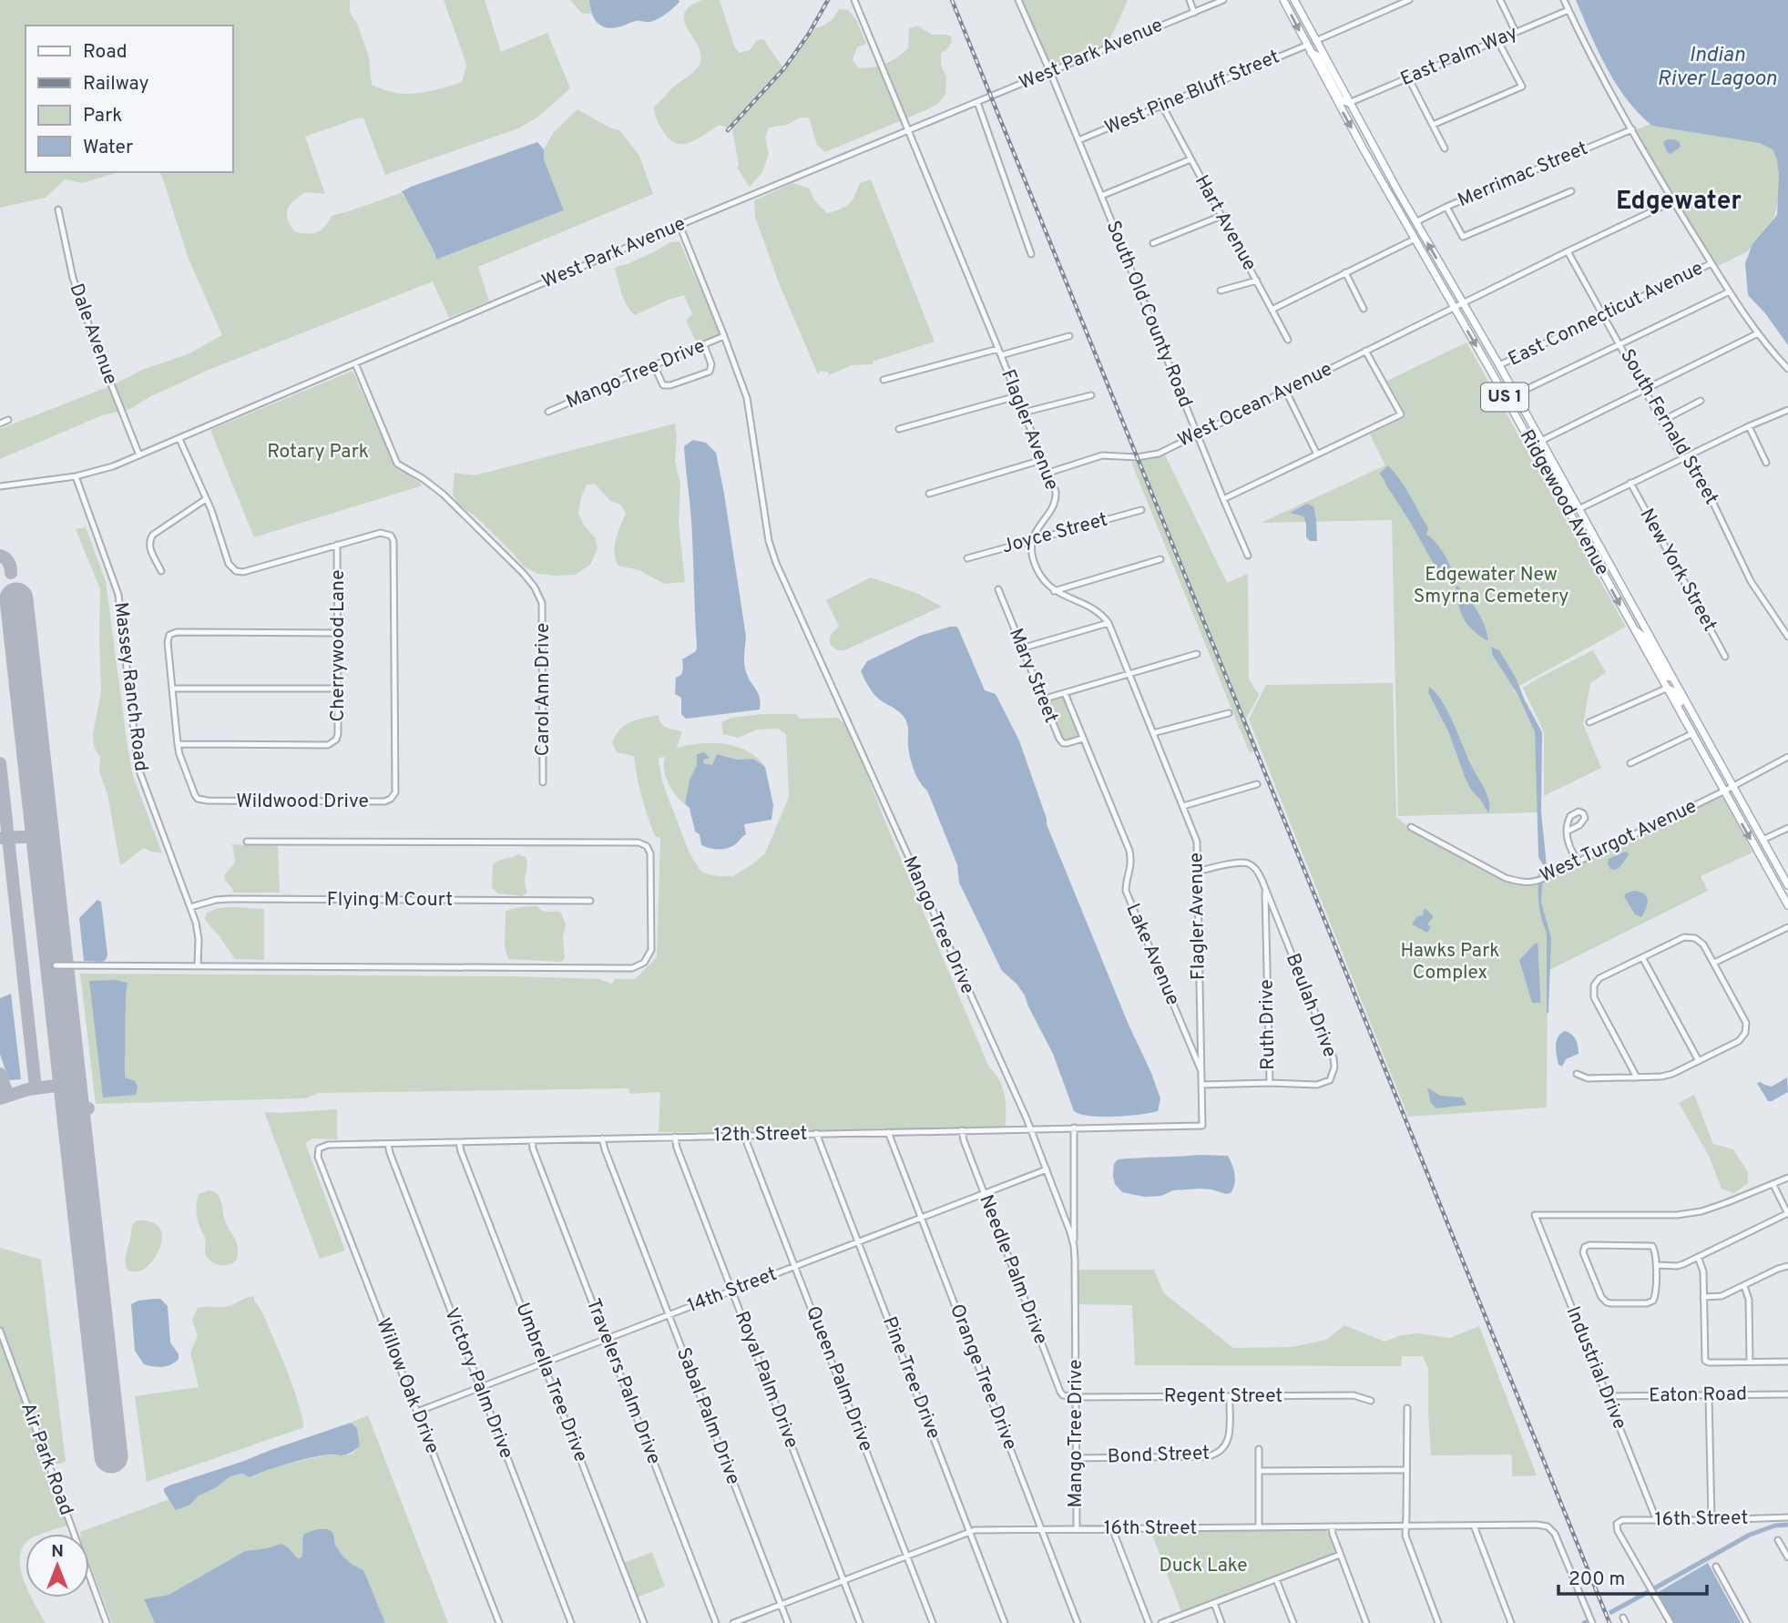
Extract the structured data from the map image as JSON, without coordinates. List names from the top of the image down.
{
  "streets": {
    "main road": ["US 1", "Ridgewood Avenue"],
    "street": [
      "West Park Avenue",
      "East Palm Way",
      "West Pine Bluff Street",
      "Merrimac Street",
      "Hart Avenue",
      "South Old County Road",
      "East Connecticut Avenue",
      "Dale Avenue",
      "Mango Tree Drive",
      "West Ocean Avenue",
      "South Fernald Street",
      "Flagler Avenue",
      "Joyce Street",
      "New York Street",
      "Cherrywood Lane",
      "Mary Street",
      "Massey Ranch Road",
      "Carol Ann Drive",
      "Wildwood Drive",
      "West Turgot Avenue",
      "Flying M Court",
      "Lake Avenue",
      "Beulah Drive",
      "Ruth Drive",
      "12th Street",
      "Needle Palm Drive",
      "14th Street",
      "Industrial Drive",
      "Orange Tree Drive",
      "Pine Tree Drive",
      "Queen Palm Drive",
      "Royal Palm Drive",
      "Travelers Palm Drive",
      "Umbrella Tree Drive",
      "Victory Palm Drive",
      "Willow Oak Drive",
      "Eaton Road",
      "Regent Street",
      "Sabal Palm Drive",
      "Bond Street",
      "Air Park Road",
      "16th Street"
    ]
  },
  "crossings": [
    ["West Park Avenue", "South Old County Road"],
    ["West Park Avenue", "Dale Avenue"],
    ["West Park Avenue", "Mango Tree Drive"],
    ["West Park Avenue", "Flagler Avenue"],
    ["West Park Avenue", "Massey Ranch Road"],
    ["West Park Avenue", "Carol Ann Drive"],
    ["East Palm Way", "Ridgewood Avenue"],
    ["West Pine Bluff Street", "Hart Avenue"],
    ["West Pine Bluff Street", "South Old County Road"],
    ["West Pine Bluff Street", "Ridgewood Avenue"],
    ["Merrimac Street", "Ridgewood Avenue"],
    ["South Old County Road", "West Ocean Avenue"],
    ["East Connecticut Avenue", "South Fernald Street"],
    ["East Connecticut Avenue", "Ridgewood Avenue"],
    ["Mango Tree Drive", "12th Street"],
    ["Mango Tree Drive", "Needle Palm Drive"],
    ["Mango Tree Drive", "14th Street"],
    ["Mango Tree Drive", "Regent Street"],
    ["Mango Tree Drive", "Bond Street"],
    ["Mango Tree Drive", "16th Street"],
    ["West Ocean Avenue", "South Fernald Street"],
    ["West Ocean Avenue", "Flagler Avenue"],
    ["West Ocean Avenue", "Ridgewood Avenue"],
    ["Flagler Avenue", "Joyce Street"],
    ["Flagler Avenue", "Lake Avenue"],
    ["Flagler Avenue", "Beulah Drive"],
    ["Flagler Avenue", "12th Street"],
    ["Ridgewood Avenue", "West Turgot Avenue"],
    ["Cherrywood Lane", "Wildwood Drive"],
    ["Mary Street", "Lake Avenue"],
    ["Massey Ranch Road", "Flying M Court"],
    ["Beulah Drive", "Ruth Drive"],
    ["12th Street", "Needle Palm Drive"],
    ["12th Street", "Orange Tree Drive"],
    ["12th Street", "Pine Tree Drive"],
    ["12th Street", "Queen Palm Drive"],
    ["12th Street", "Royal Palm Drive"],
    ["12th Street", "Travelers Palm Drive"],
    ["12th Street", "Umbrella Tree Drive"],
    ["12th Street", "Victory Palm Drive"],
    ["12th Street", "Willow Oak Drive"],
    ["12th Street", "Sabal Palm Drive"],
    ["Needle Palm Drive", "14th Street"],
    ["Needle Palm Drive", "Regent Street"],
    ["14th Street", "Orange Tree Drive"],
    ["14th Street", "Pine Tree Drive"],
    ["14th Street", "Queen Palm Drive"],
    ["14th Street", "Royal Palm Drive"],
    ["14th Street", "Travelers Palm Drive"],
    ["14th Street", "Umbrella Tree Drive"],
    ["14th Street", "Victory Palm Drive"],
    ["14th Street", "Willow Oak Drive"],
    ["14th Street", "Sabal Palm Drive"],
    ["Industrial Drive", "Eaton Road"],
    ["Industrial Drive", "16th Street"],
    ["Orange Tree Drive", "16th Street"],
    ["Pine Tree Drive", "16th Street"],
    ["Queen Palm Drive", "16th Street"],
    ["Royal Palm Drive", "16th Street"],
    ["Regent Street", "Bond Street"],
    ["Sabal Palm Drive", "16th Street"]
  ],
  "districts": ["Edgewater"],
  "water": ["Indian River Lagoon"],
  "parks": [
    "Rotary Park",
    "Edgewater New Smyrna Cemetery",
    "Hawks Park Complex",
    "Duck Lake"
  ],
  "legend": [
    "Road",
    "Railway",
    "Park",
    "Water"
  ],
  "scale_bar": "200 m",
  "north": "top"
}
